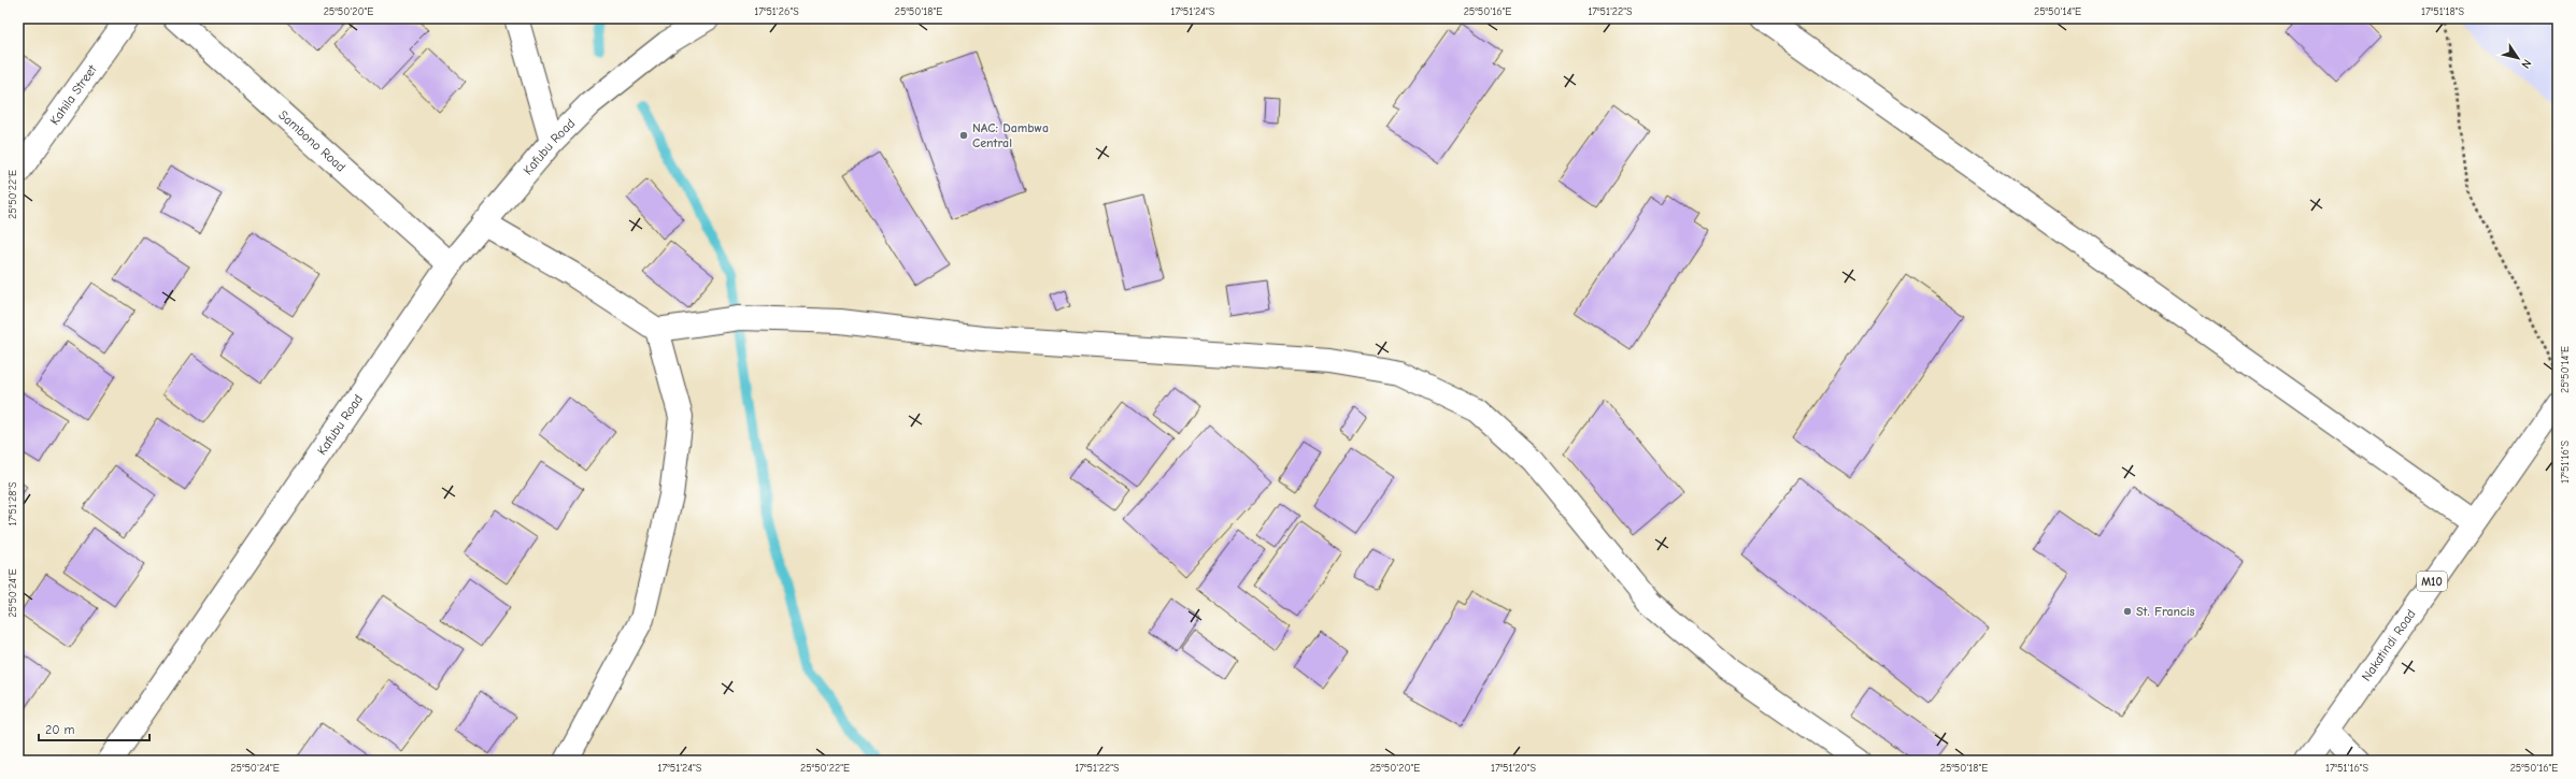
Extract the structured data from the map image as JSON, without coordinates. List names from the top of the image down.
{
  "streets": {
    "main road": [
      "Kahila Street",
      "Sambono Road",
      "Kafubu Road",
      "M10",
      "Nakatindi Road"
    ]
  },
  "crossings": [
    ["Sambono Road", "Kafubu Road"]
  ],
  "places": ["NAC: Dambwa Central", "St. Francis"],
  "scale_bar": "20 m",
  "north": "bottom right",
  "coordinates": [
    "25°50'20\"E",
    "17°51'26\"S",
    "25°50'18\"E",
    "17°51'24\"S",
    "25°50'16\"E",
    "17°51'22\"S",
    "25°50'14\"E",
    "17°51'18\"S",
    "25°50'22\"E",
    "17°51'16\"S",
    "17°51'28\"S",
    "25°50'24\"E",
    "17°51'20\"S"
  ]
}
